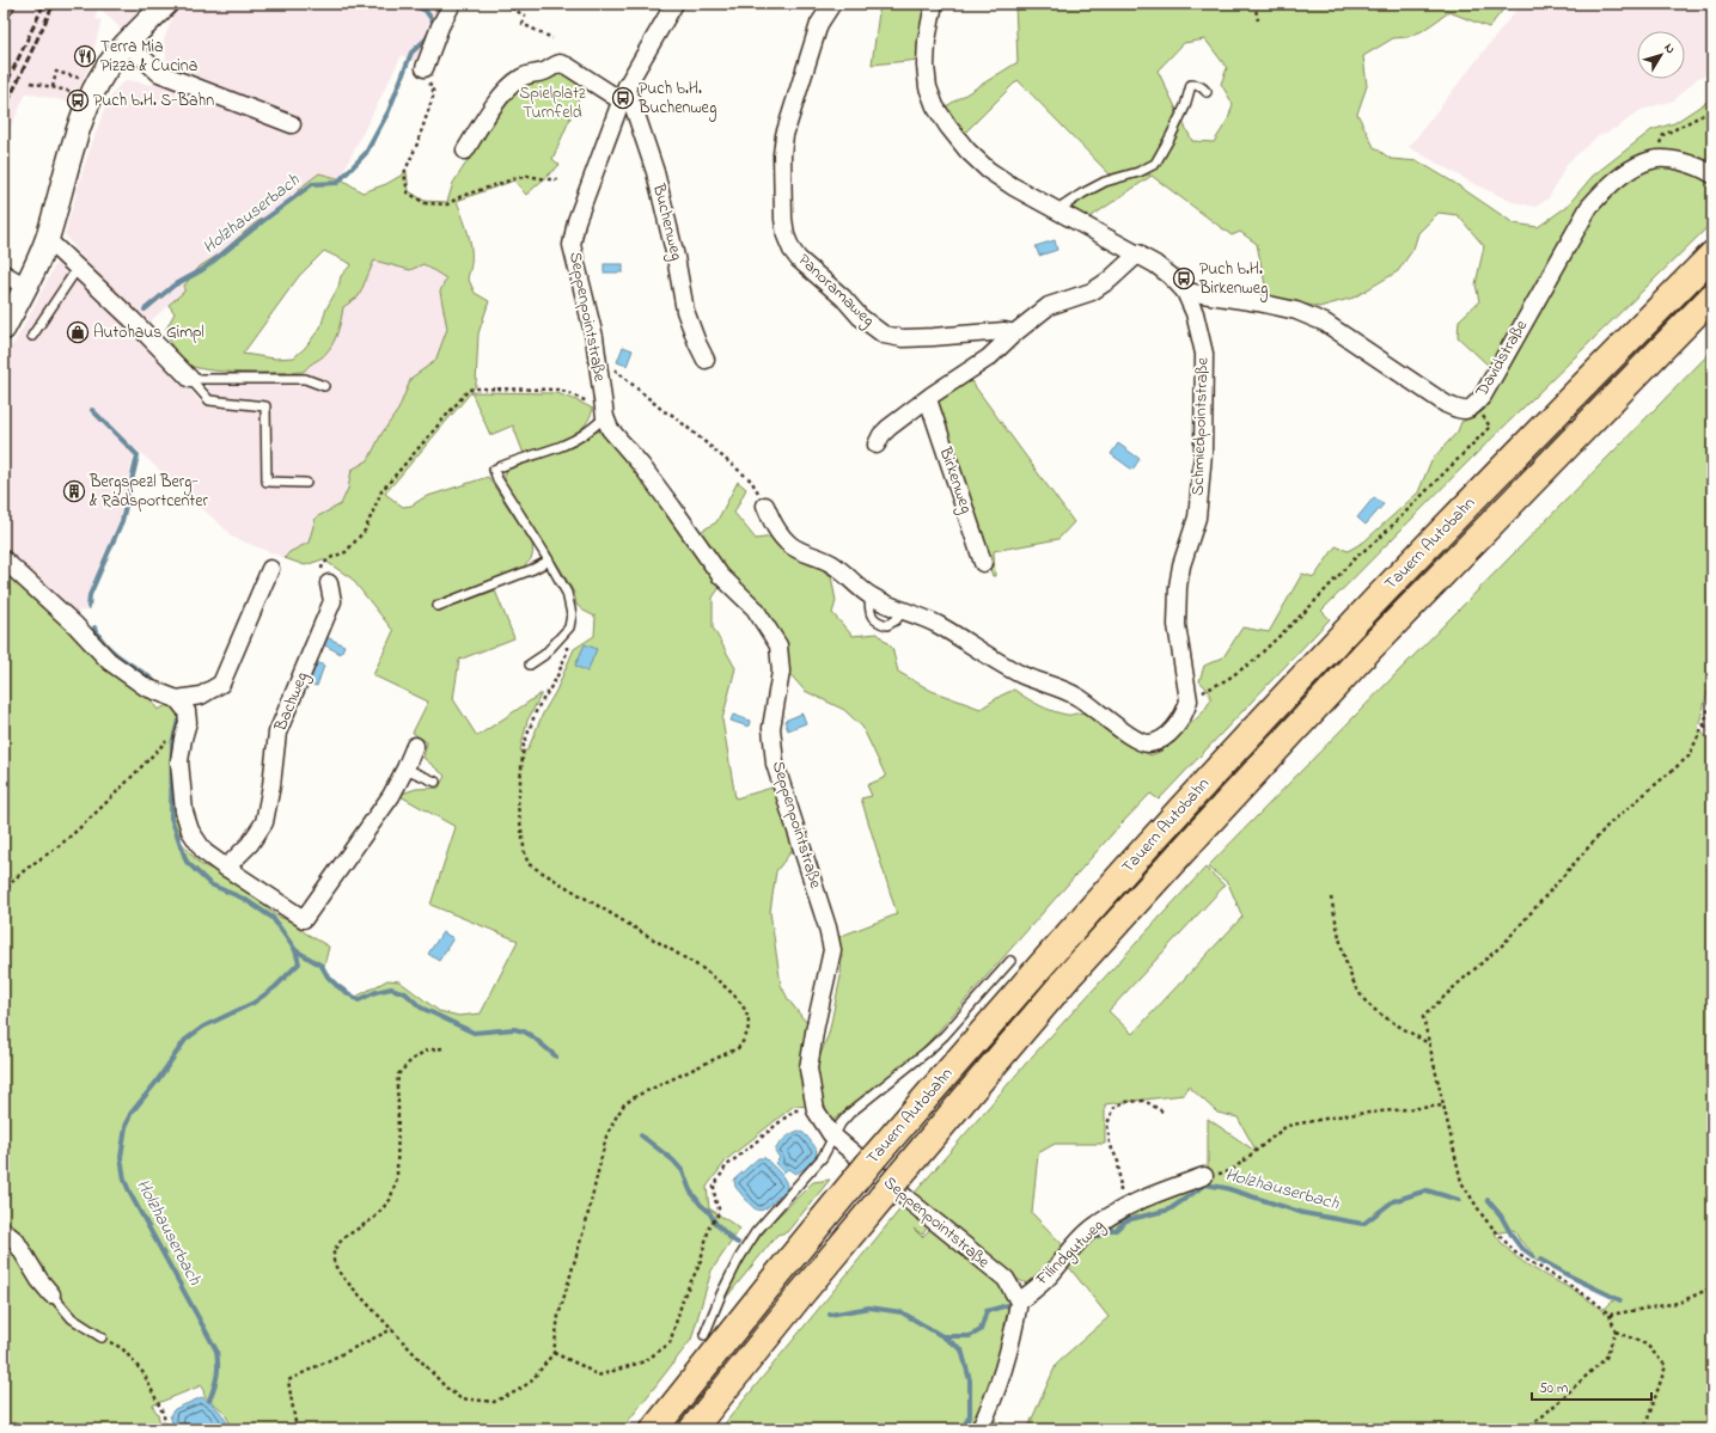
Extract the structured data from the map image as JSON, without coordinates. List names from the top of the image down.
{
  "streets": {
    "highway": ["Tauern Autobahn"],
    "street": [
      "Buchenweg",
      "Panoramaweg",
      "Seppenpointstraße",
      "Davidstraße",
      "Schmiedpointstraße",
      "Birkenweg",
      "Bachweg",
      "Filindgutweg"
    ]
  },
  "crossings": [
    ["Buchenweg", "Seppenpointstraße"],
    ["Seppenpointstraße", "Filindgutweg"],
    ["Davidstraße", "Schmiedpointstraße"]
  ],
  "water": ["Holzhauserbach"],
  "parks": ["Spielplatz Turnfeld"],
  "places": {
    "restaurant": ["Terra Mia Pizza & Cucina"],
    "bus stop": ["Puch b.H. Buchenweg", "Puch b.H. S-Bahn", "Puch b.H. Birkenweg"],
    "shop": ["Autohaus Gimpl"],
    "building": ["Bergspezl Berg- & Radsportcenter"]
  },
  "scale_bar": "50 m",
  "north": "top right"
}
